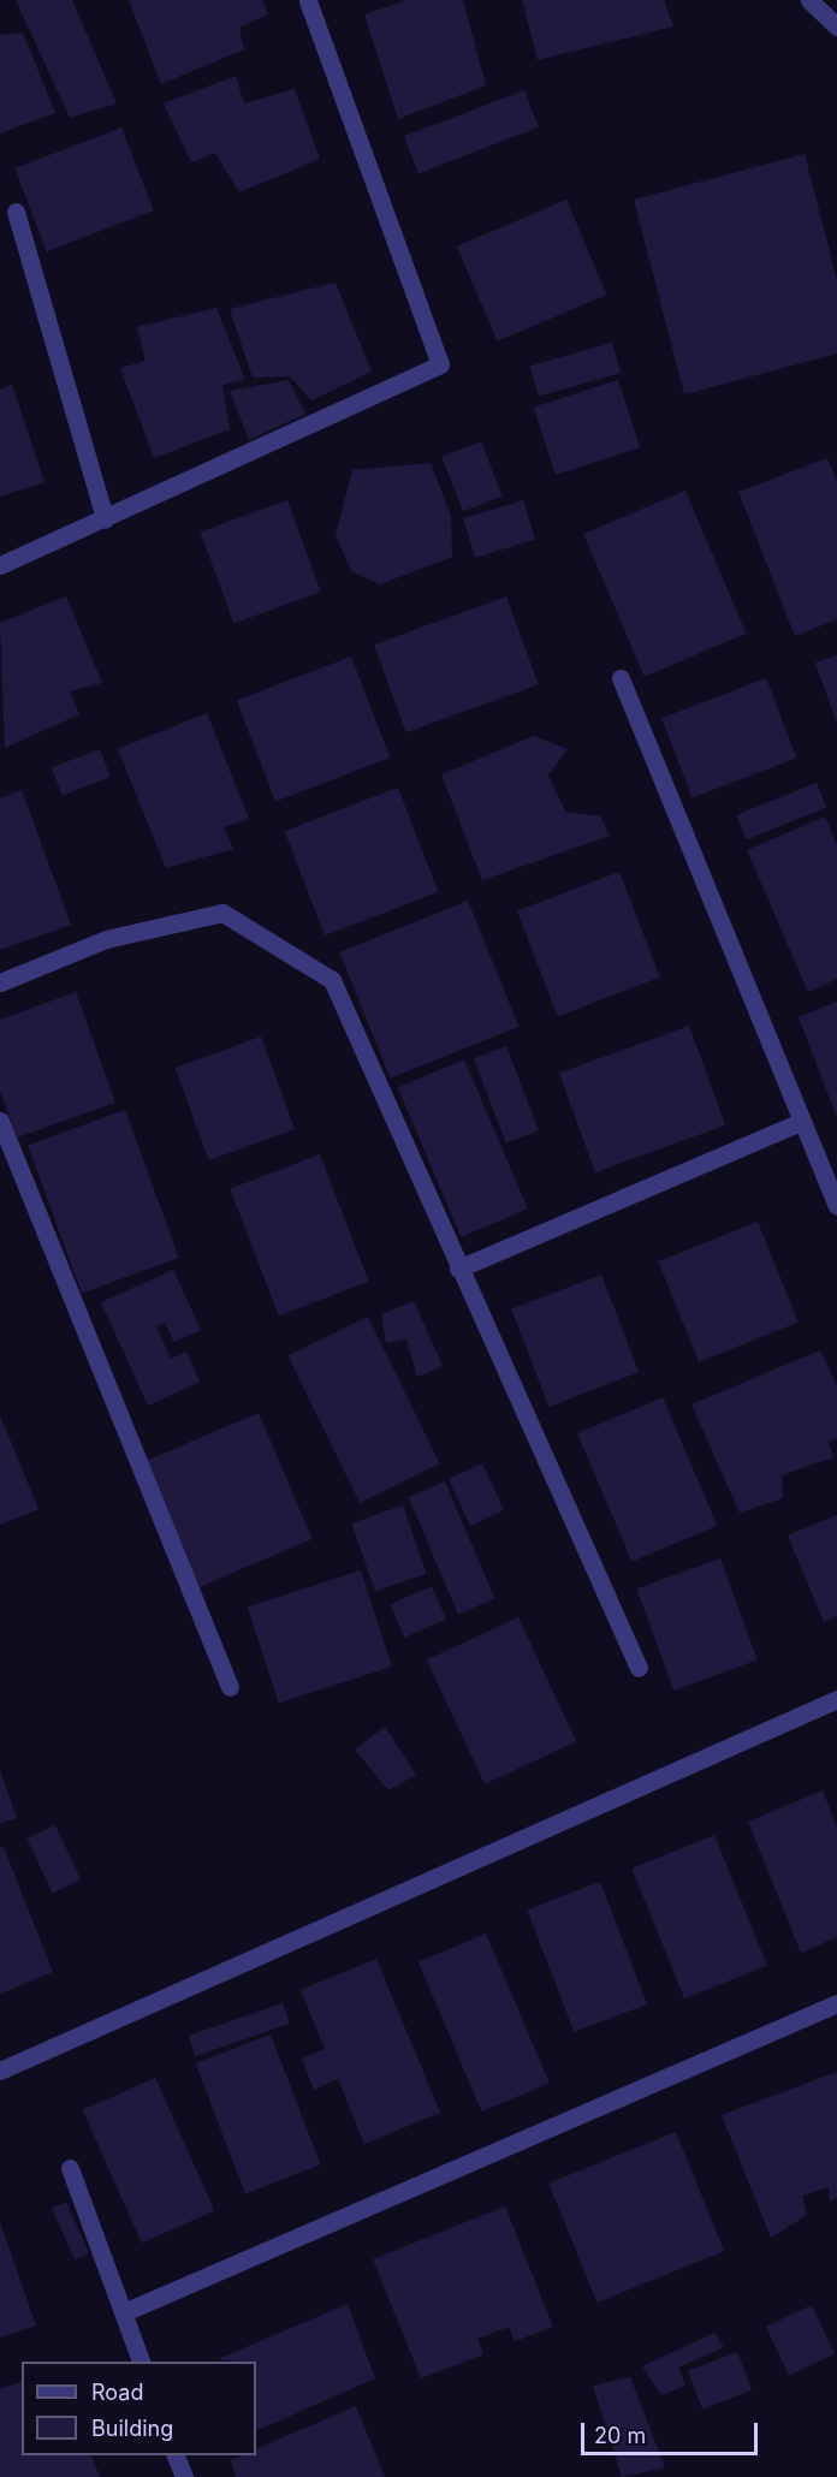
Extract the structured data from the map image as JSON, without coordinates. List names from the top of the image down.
{
  "legend": ["Road", "Building"],
  "scale_bar": "20 m"
}
